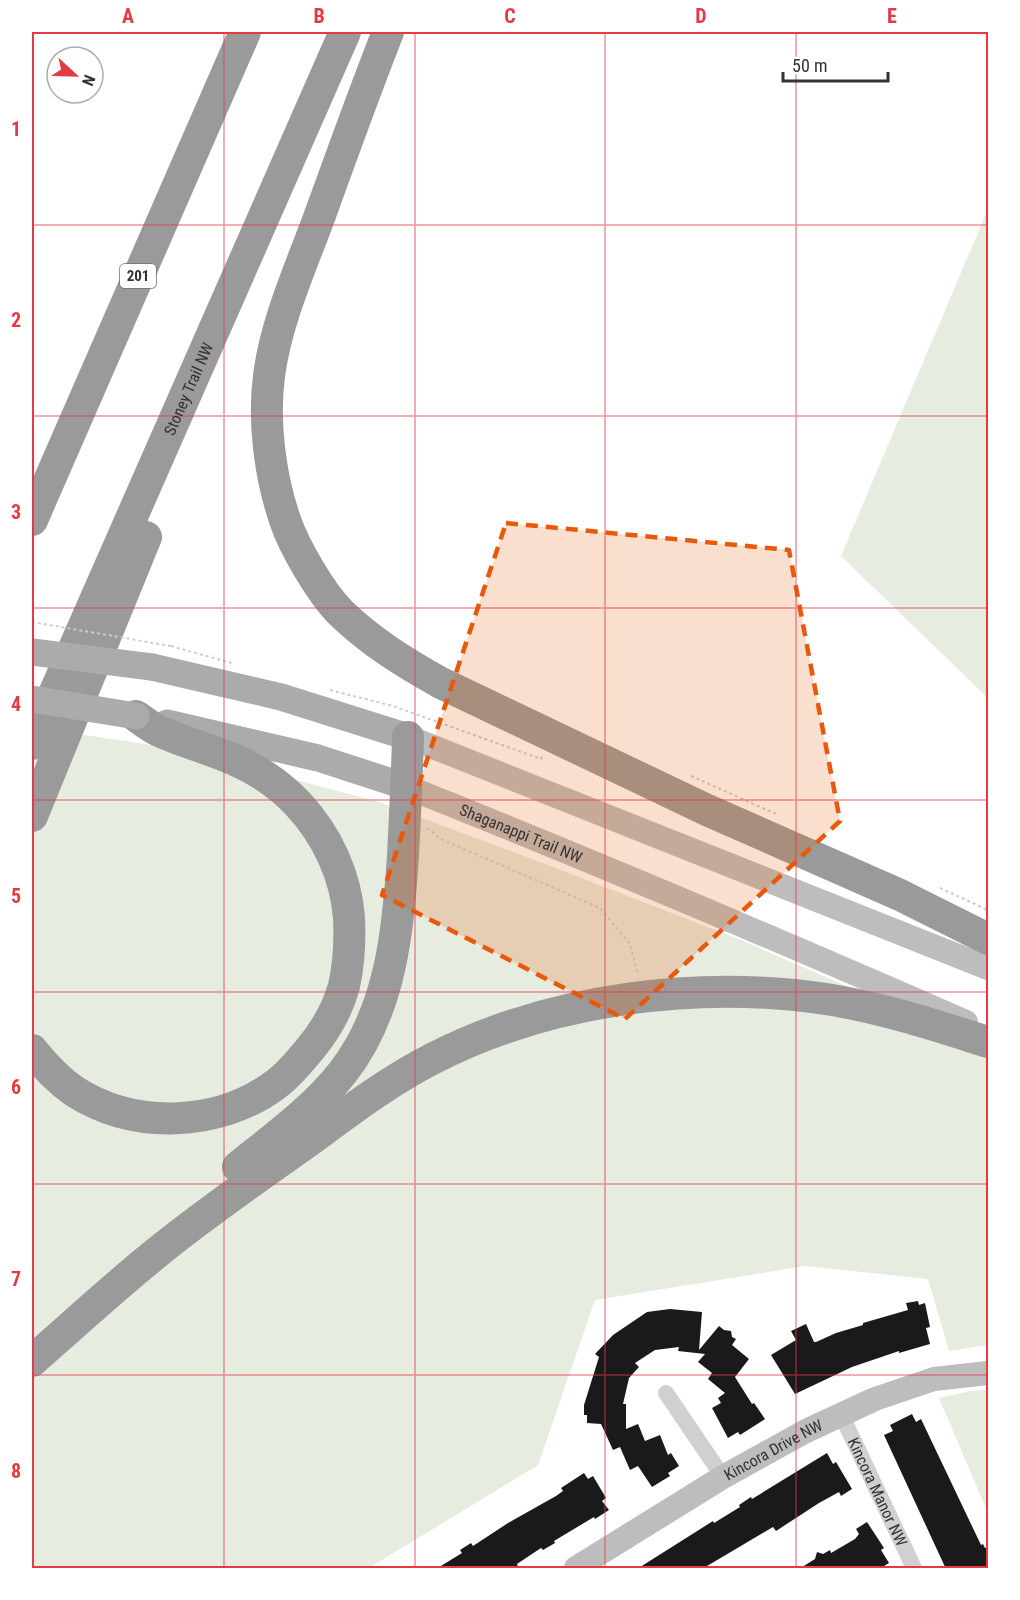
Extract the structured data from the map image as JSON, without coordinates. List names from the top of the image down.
{
  "streets": {
    "highway": ["201", "Stoney Trail NW"],
    "main road": ["Shaganappi Trail NW", "Kincora Drive NW"],
    "street": ["Kincora Manor NW"]
  },
  "crossings": [
    ["Kincora Drive NW", "Kincora Manor NW"]
  ],
  "scale_bar": "50 m",
  "north": "right",
  "grid": {
    "columns": [
      "A",
      "B",
      "C",
      "D",
      "E"
    ],
    "rows": [
      "1",
      "2",
      "3",
      "4",
      "5",
      "6",
      "7",
      "8"
    ]
  }
}
